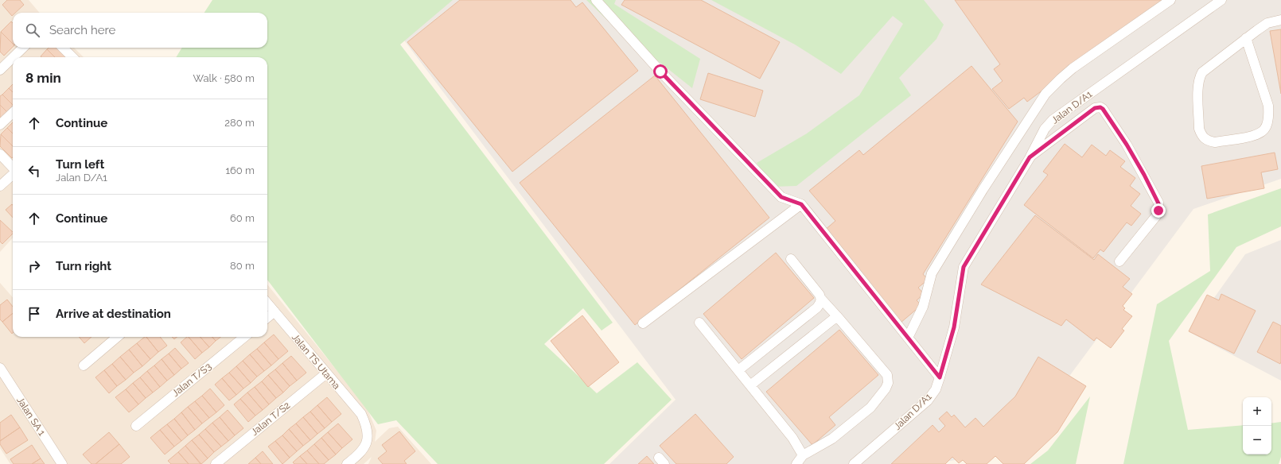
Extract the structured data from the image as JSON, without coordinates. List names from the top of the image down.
{
  "streets": {
    "street": [
      "Jalan D/A1",
      "Jalan TS Utama",
      "Jalan T/S3",
      "Jalan SA 1",
      "Jalan T/S2"
    ]
  },
  "crossings": [
    ["Jalan TS Utama", "Jalan T/S2"]
  ],
  "page": {
    "search": "Search here",
    "heading": ["8 min", "Walk · 580 m"],
    "list": [
      ["Continue", "280 m"],
      ["Turn left", "Jalan D/A1", "160 m"],
      ["Continue", "60 m"],
      ["Turn right", "80 m"],
      "Arrive at destination"
    ],
    "map_buttons": ["+", "−"]
  }
}
